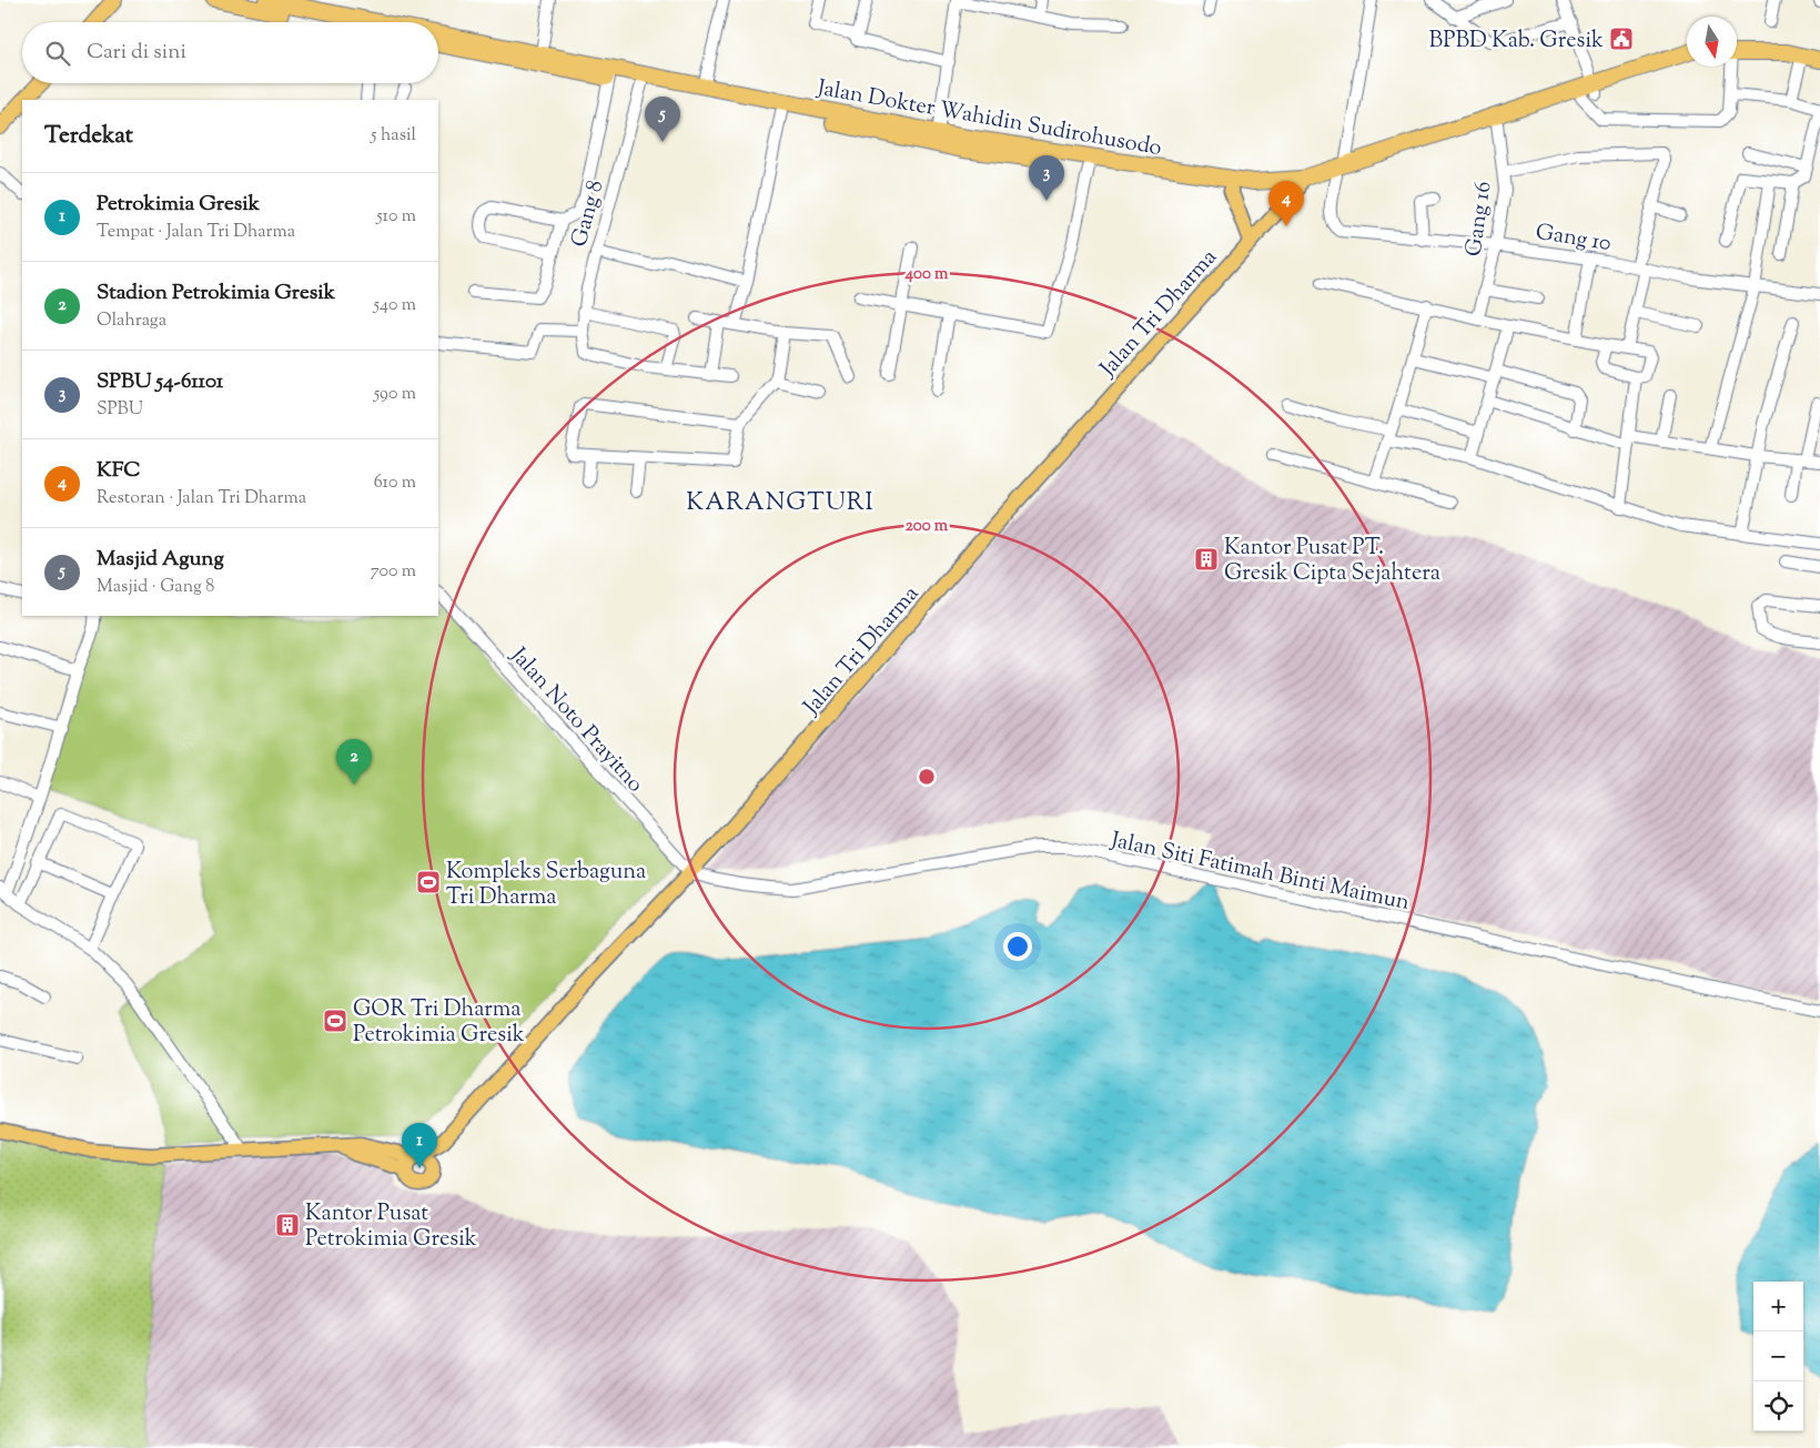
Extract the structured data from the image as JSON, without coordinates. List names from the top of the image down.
{
  "streets": {
    "highway": ["Jalan Dokter Wahidin Sudirohusodo"],
    "main road": ["Jalan Tri Dharma"],
    "street": [
      "Gang 8",
      "Gang 16",
      "Gang 10",
      "Jalan Noto Prayitno",
      "Jalan Siti Fatimah Binti Maimun"
    ]
  },
  "crossings": [
    ["Jalan Dokter Wahidin Sudirohusodo", "Gang 8"],
    ["Jalan Dokter Wahidin Sudirohusodo", "Gang 16"],
    ["Jalan Dokter Wahidin Sudirohusodo", "Gang 10"],
    ["Jalan Dokter Wahidin Sudirohusodo", "Jalan Tri Dharma"],
    ["Gang 16", "Gang 10"],
    ["Jalan Tri Dharma", "Jalan Noto Prayitno"],
    ["Jalan Tri Dharma", "Jalan Siti Fatimah Binti Maimun"],
    ["Jalan Noto Prayitno", "Jalan Siti Fatimah Binti Maimun"]
  ],
  "districts": ["KARANGTURI"],
  "places": {
    "public building": ["BPBD Kab. Gresik"],
    "building": ["Kantor Pusat PT. Gresik Cipta Sejahtera", "Kantor Pusat Petrokimia Gresik"],
    "sports": ["Kompleks Serbaguna Tri Dharma", "GOR Tri Dharma Petrokimia Gresik"]
  },
  "north": "bottom",
  "page": {
    "search": "Cari di sini",
    "pins": [
      "5",
      "3",
      "4",
      "2",
      "1"
    ],
    "heading": ["Terdekat", "5 hasil"],
    "list": [
      {
        "mark": "1",
        "name": "Petrokimia Gresik",
        "note": "Tempat · Jalan Tri Dharma",
        "value": "510 m"
      },
      {
        "mark": "2",
        "name": "Stadion Petrokimia Gresik",
        "note": "Olahraga",
        "value": "540 m"
      },
      {
        "mark": "3",
        "name": "SPBU 54-61101",
        "note": "SPBU",
        "value": "590 m"
      },
      {
        "mark": "4",
        "name": "KFC",
        "note": "Restoran · Jalan Tri Dharma",
        "value": "610 m"
      },
      {
        "mark": "5",
        "name": "Masjid Agung",
        "note": "Masjid · Gang 8",
        "value": "700 m"
      }
    ],
    "map_buttons": ["+", "−"]
  },
  "rings": ["400 m", "200 m"]
}
